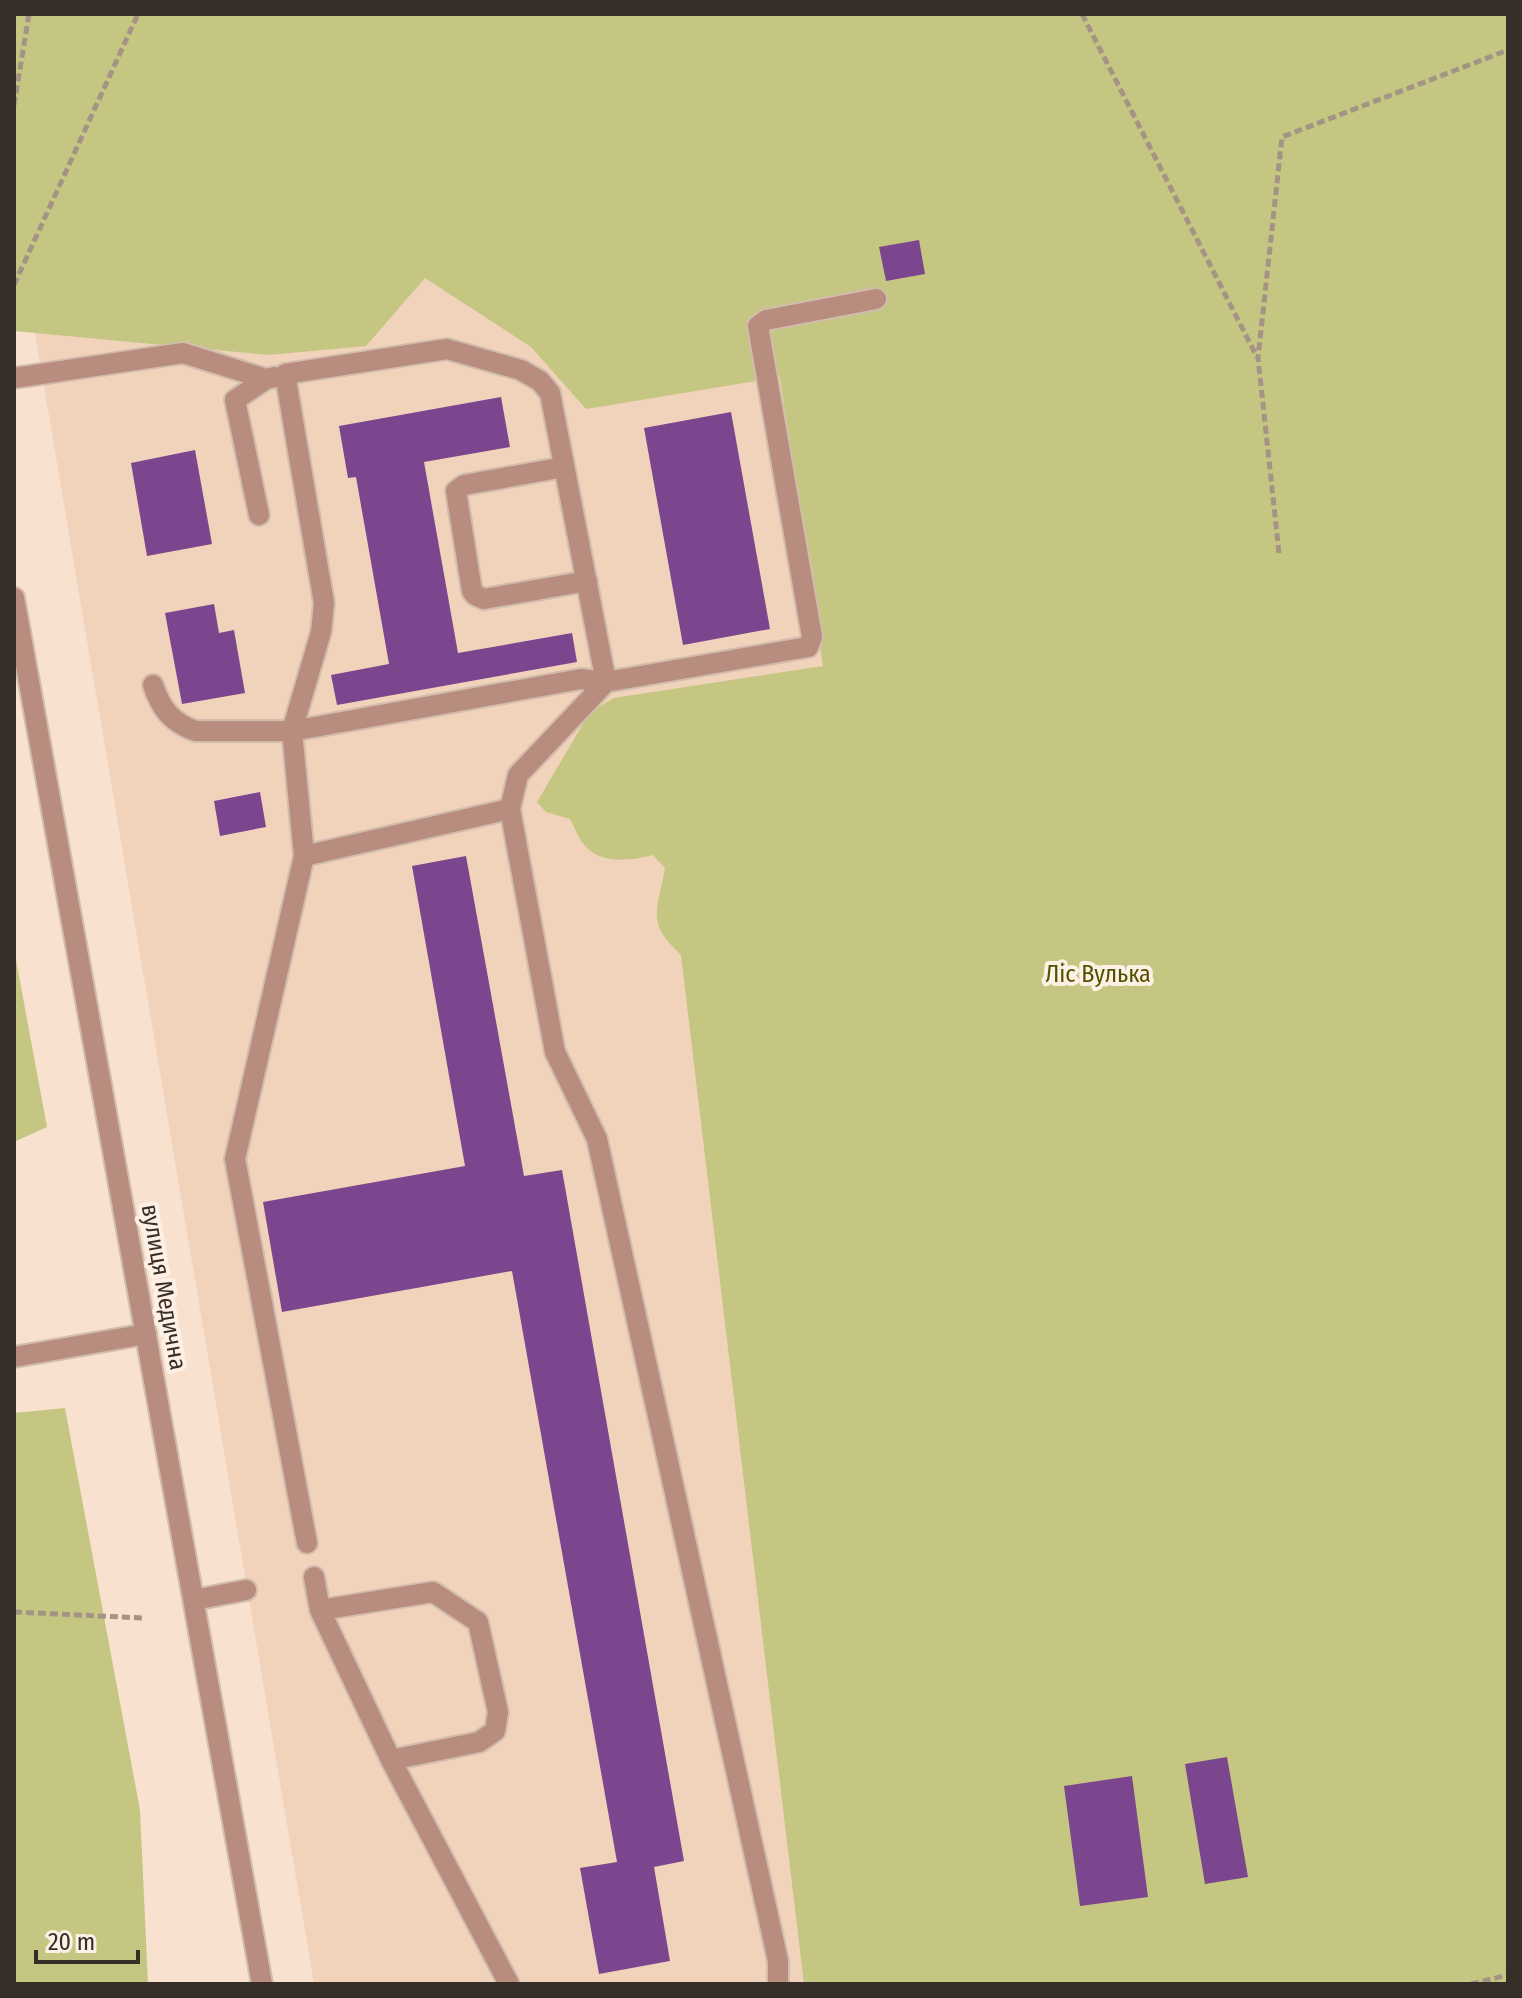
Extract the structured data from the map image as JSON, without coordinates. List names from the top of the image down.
{
  "streets": {
    "lane": ["вулиця Медична"]
  },
  "parks": ["Ліс Вулька"],
  "scale_bar": "20 m"
}
